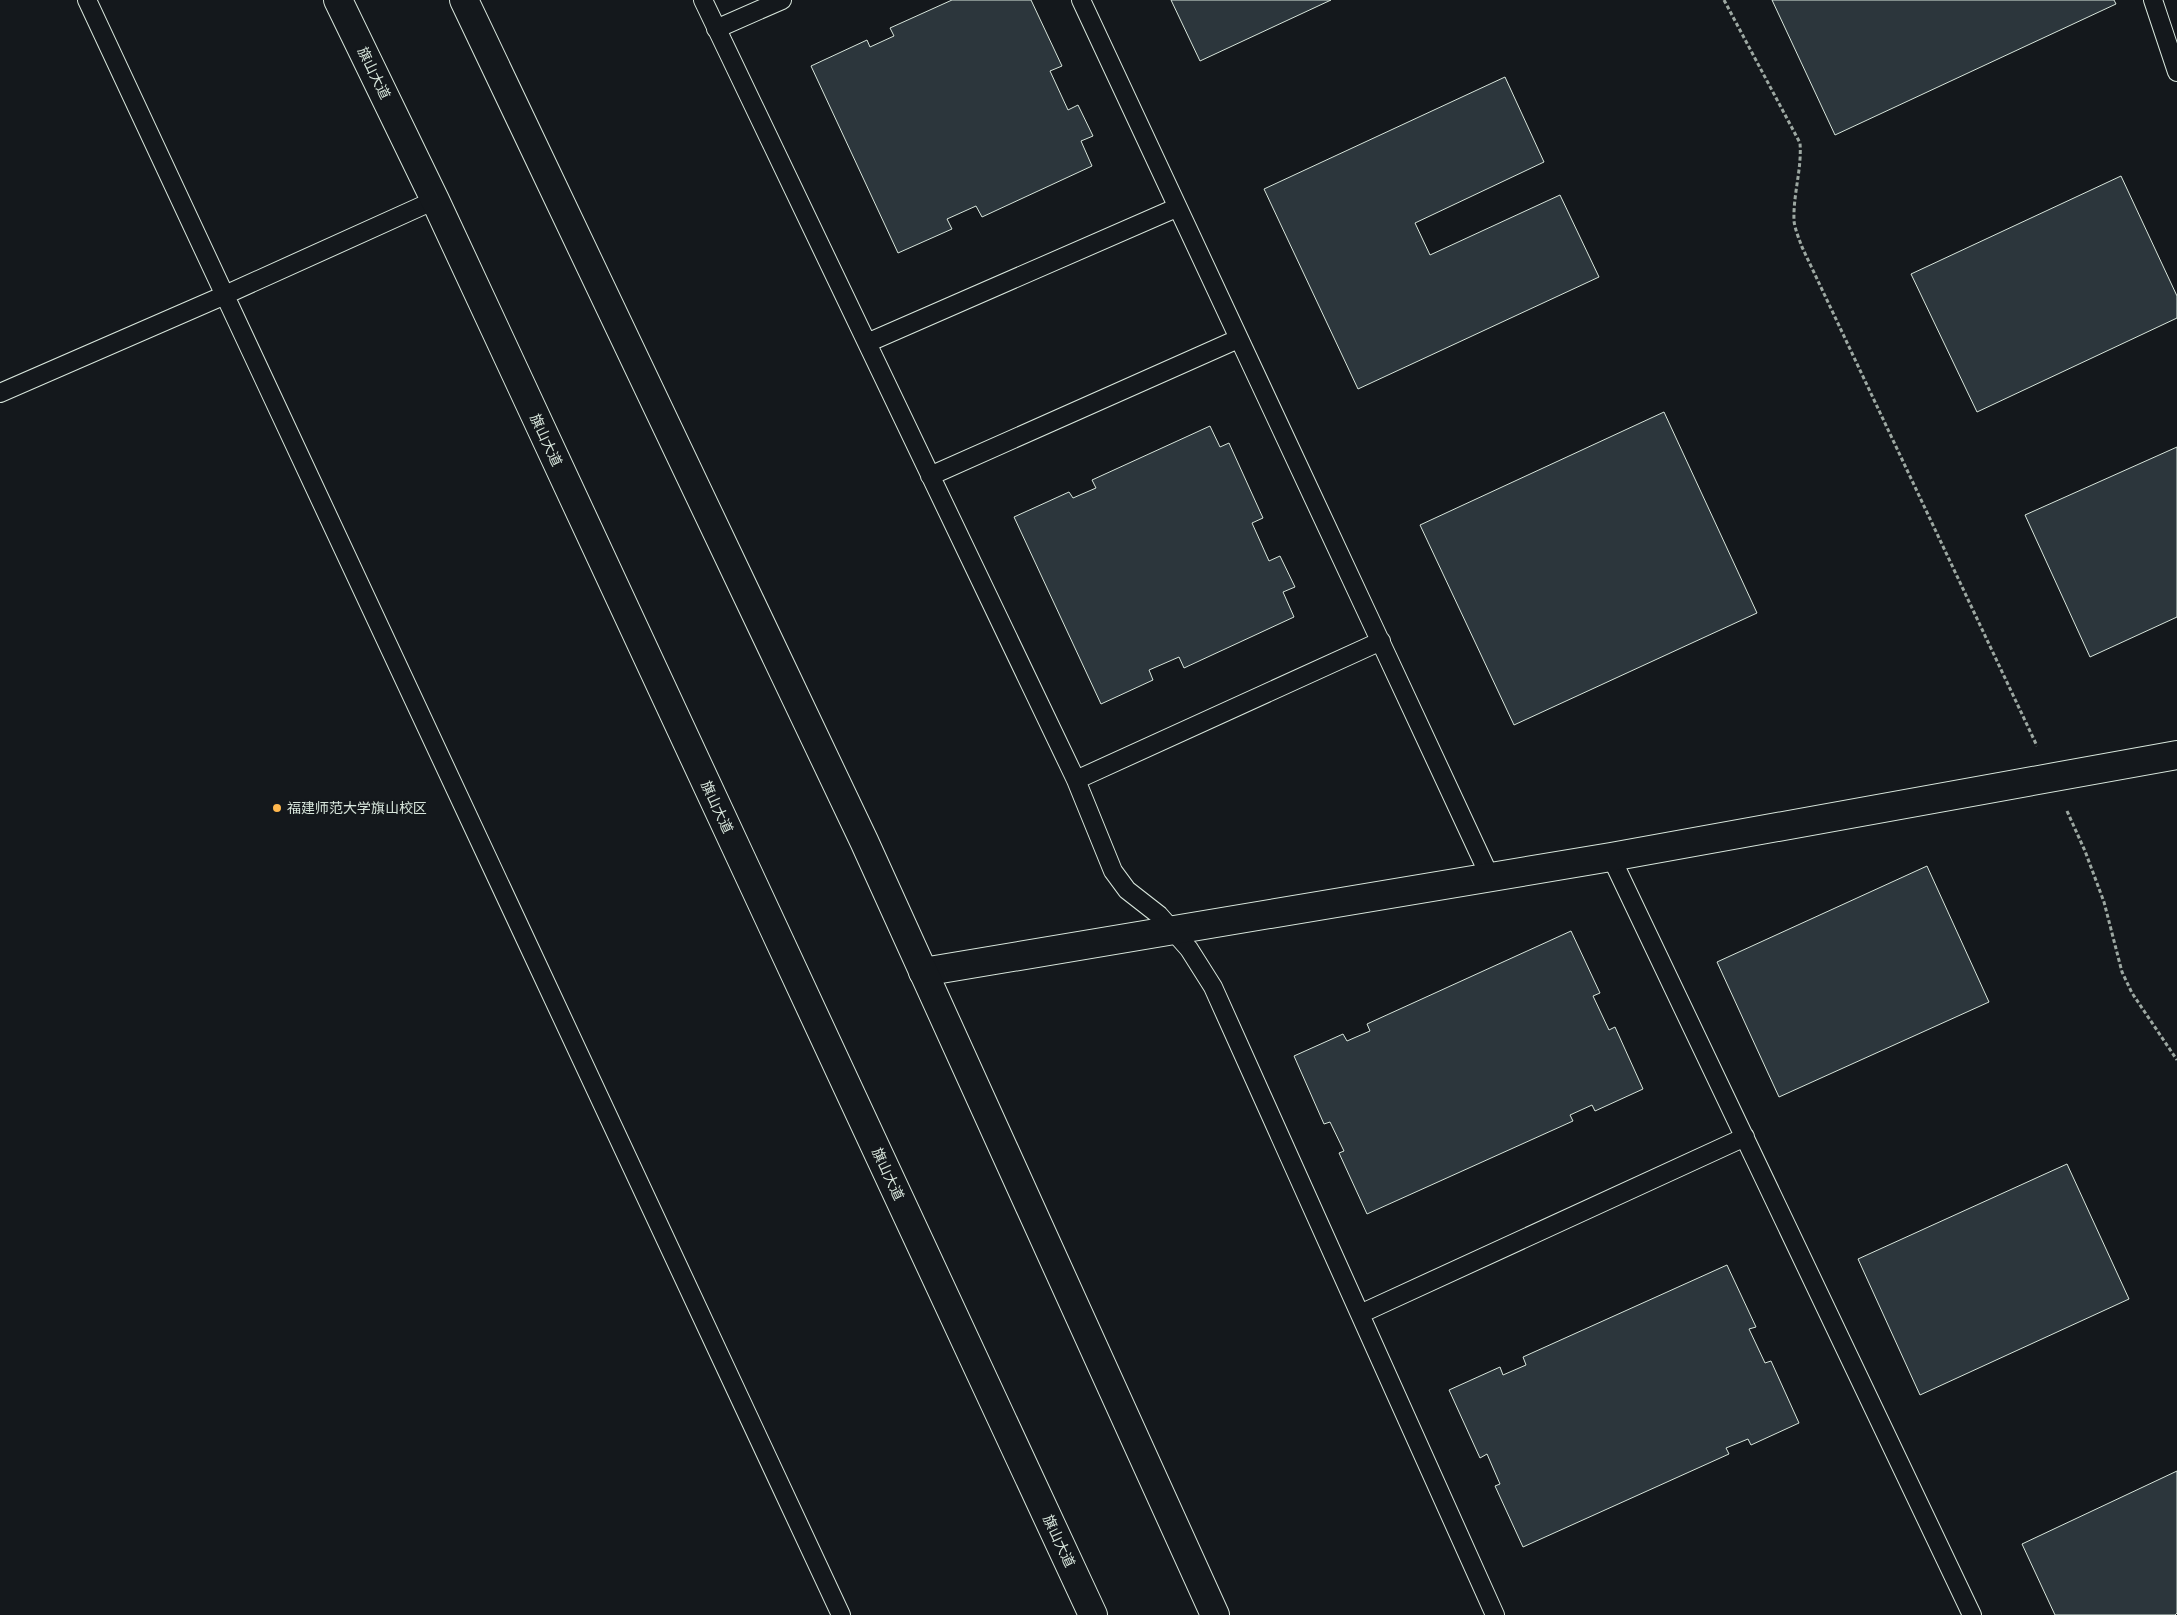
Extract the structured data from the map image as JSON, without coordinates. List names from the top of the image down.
{
  "streets": {
    "main road": ["旗山大道"]
  },
  "places": ["福建师范大学旗山校区"]
}
